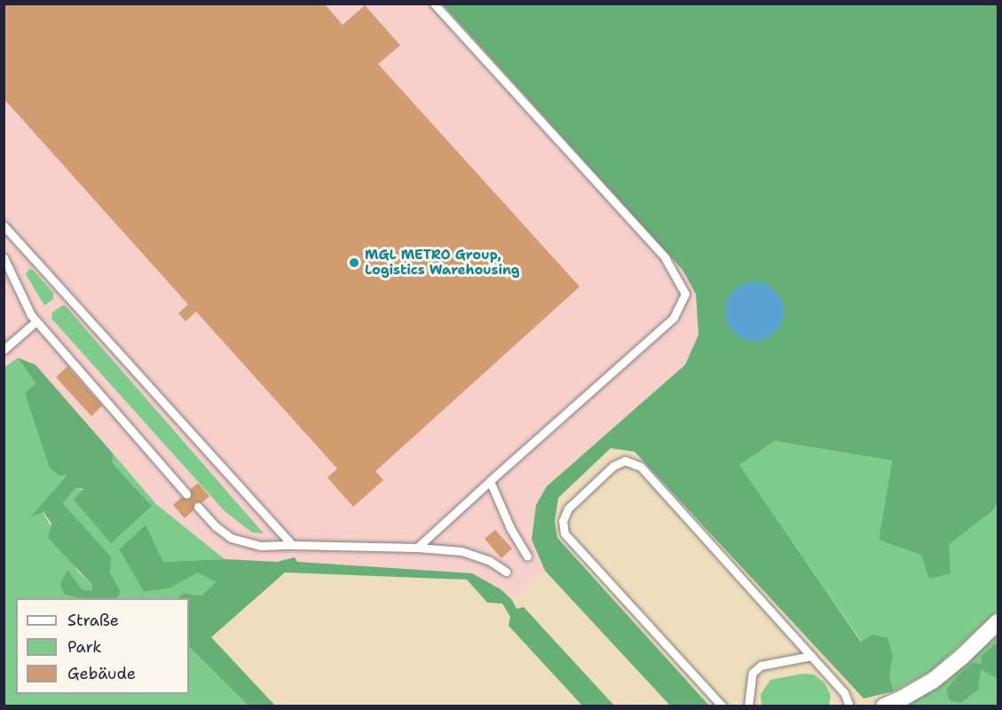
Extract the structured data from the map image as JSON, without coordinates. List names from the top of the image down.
{
  "places": ["MGL METRO Group, Logistics Warehousing"],
  "legend": ["Straße", "Park", "Gebäude"]
}
